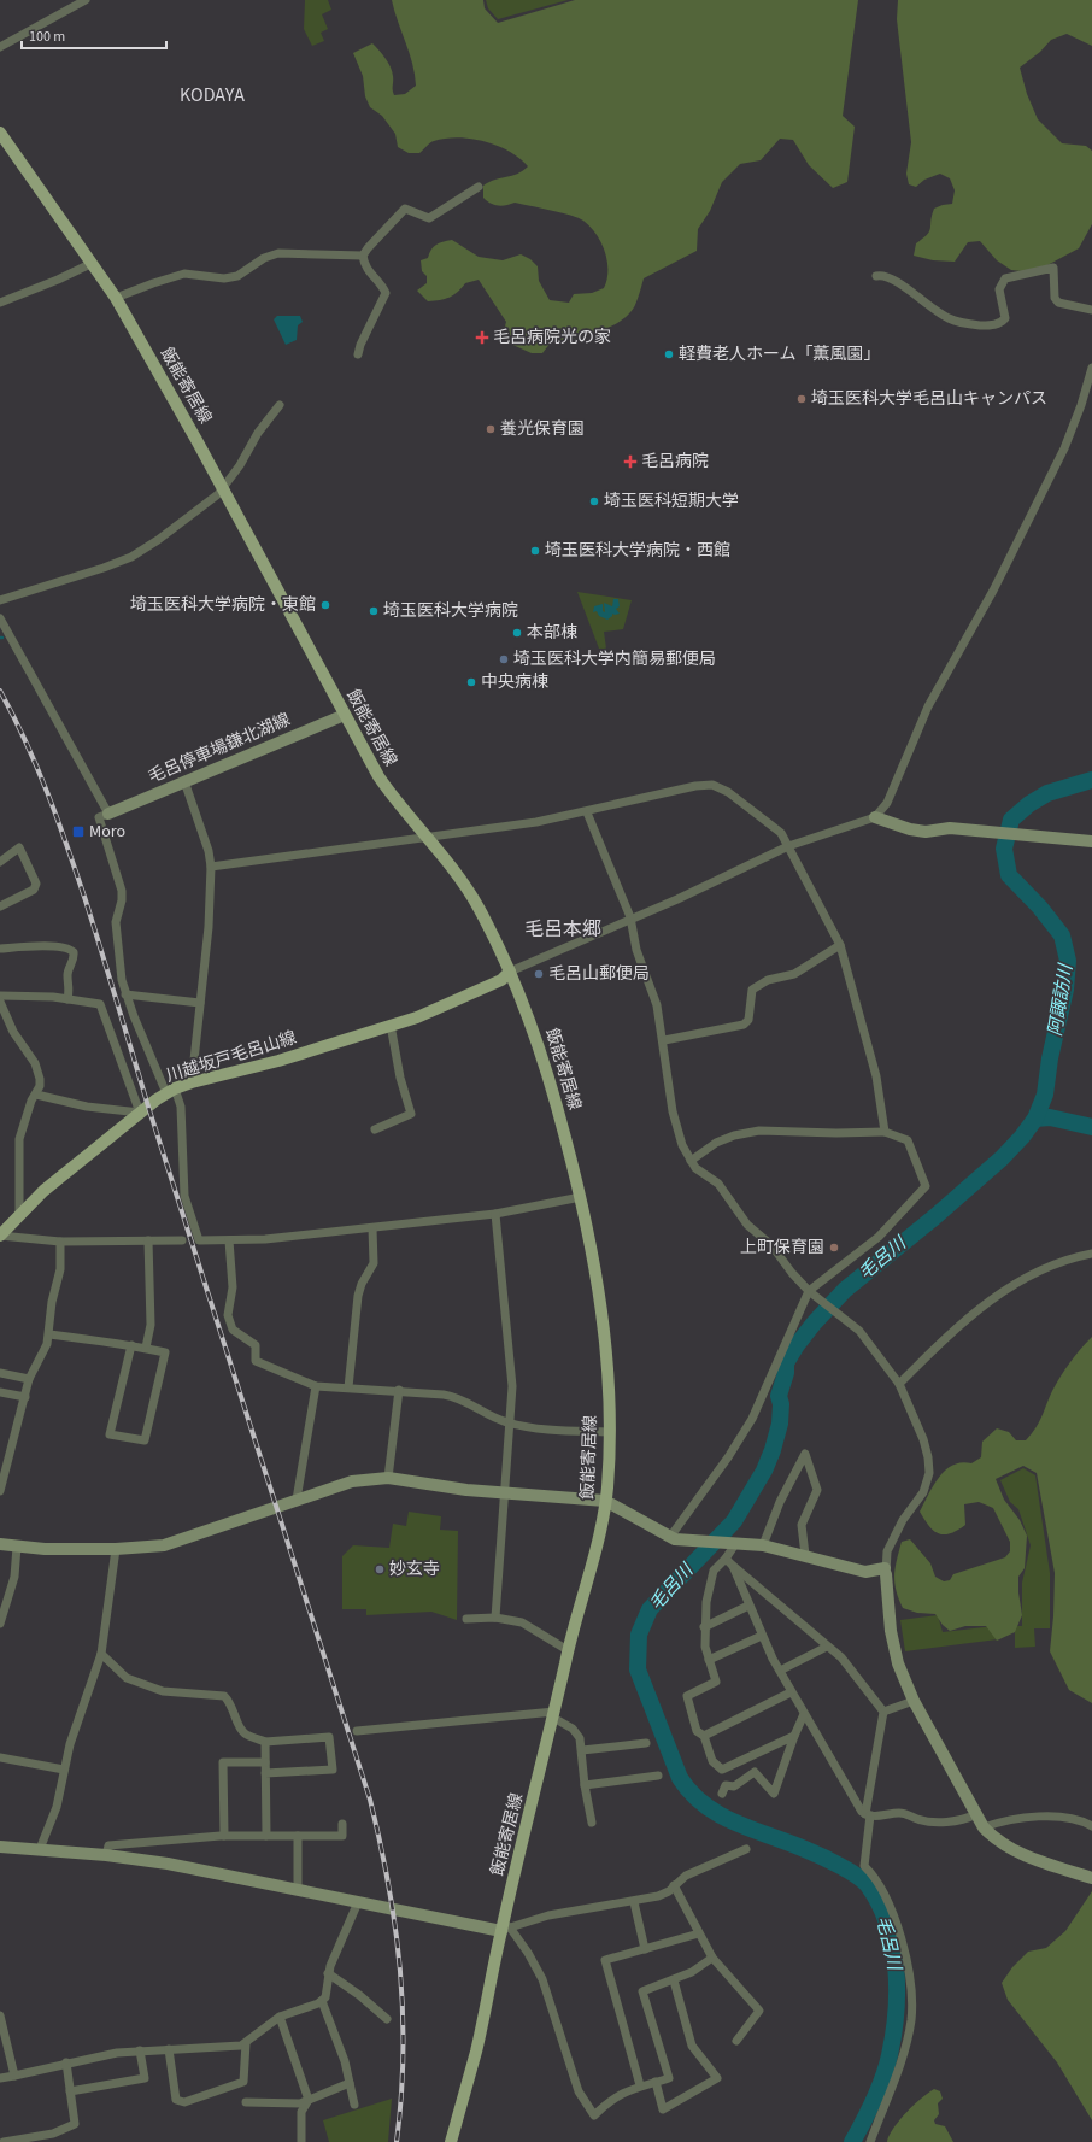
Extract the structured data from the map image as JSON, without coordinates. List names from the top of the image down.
{
  "streets": {
    "main road": ["飯能寄居線", "川越坂戸毛呂山線"],
    "street": ["毛呂停車場鎌北湖線"]
  },
  "crossings": [
    ["飯能寄居線", "毛呂停車場鎌北湖線"],
    ["飯能寄居線", "川越坂戸毛呂山線"]
  ],
  "districts": ["KODAYA", "毛呂本郷"],
  "water": ["阿諏訪川", "毛呂川"],
  "places": {
    "health": ["毛呂病院光の家", "毛呂病院"],
    "other": [
      "軽費老人ホーム「薫風園」",
      "埼玉医科大学毛呂山キャンパス",
      "養光保育園",
      "埼玉医科短期大学",
      "埼玉医科大学病院・西館",
      "埼玉医科大学病院・東館",
      "埼玉医科大学病院",
      "本部棟",
      "埼玉医科大学内簡易郵便局",
      "中央病棟",
      "毛呂山郵便局",
      "上町保育園",
      "妙玄寺"
    ],
    "transit": ["Moro"]
  },
  "scale_bar": "100 m"
}
